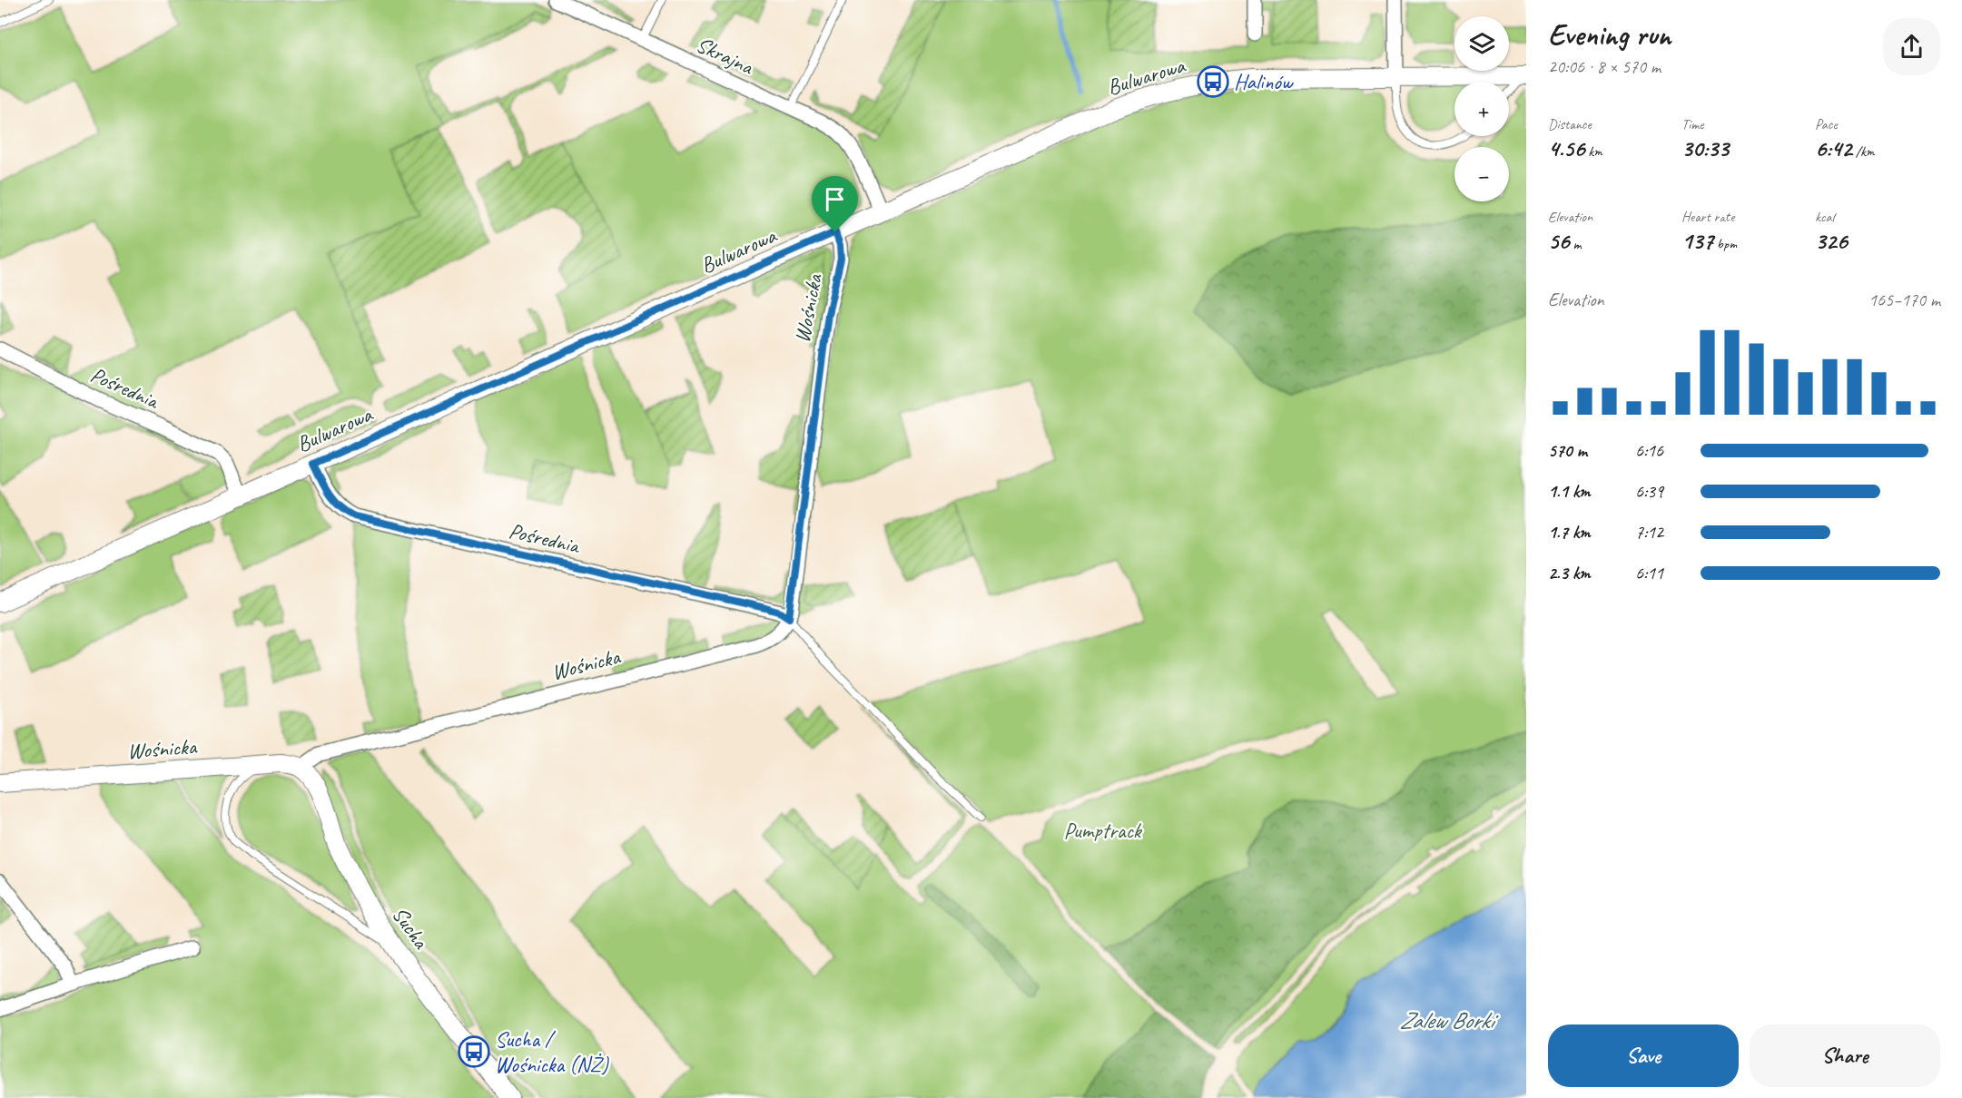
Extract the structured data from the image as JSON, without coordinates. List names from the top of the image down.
{
  "streets": {
    "street": [
      "Skrajna",
      "Bulwarowa",
      "Wośnicka",
      "Pośrednia",
      "Sucha"
    ]
  },
  "crossings": [
    ["Skrajna", "Bulwarowa"],
    ["Bulwarowa", "Wośnicka"],
    ["Bulwarowa", "Pośrednia"],
    ["Wośnicka", "Pośrednia"],
    ["Wośnicka", "Sucha"]
  ],
  "water": ["Zalew Borki"],
  "parks": ["Pumptrack"],
  "places": {
    "bus stop": ["Halinów", "Sucha / Wośnicka (NŻ)"]
  },
  "page": {
    "heading": ["Evening run", "20:06 · 8 × 570 m"],
    "map_buttons": ["+", "−"],
    "stats": [
      ["Distance", "4.56 km"],
      ["Time", "30:33"],
      ["Pace", "6:42 /km"],
      ["Elevation", "56 m"],
      ["Heart rate", "137 bpm"],
      ["kcal", "326"]
    ],
    "chart": ["Elevation", "165–170 m"],
    "list": [
      {
        "name": "570 m",
        "note": "6:16"
      },
      {
        "name": "1.1 km",
        "note": "6:39"
      },
      {
        "name": "1.7 km",
        "note": "7:12"
      },
      {
        "name": "2.3 km",
        "note": "6:11"
      }
    ],
    "buttons": ["Save", "Share"]
  }
}
